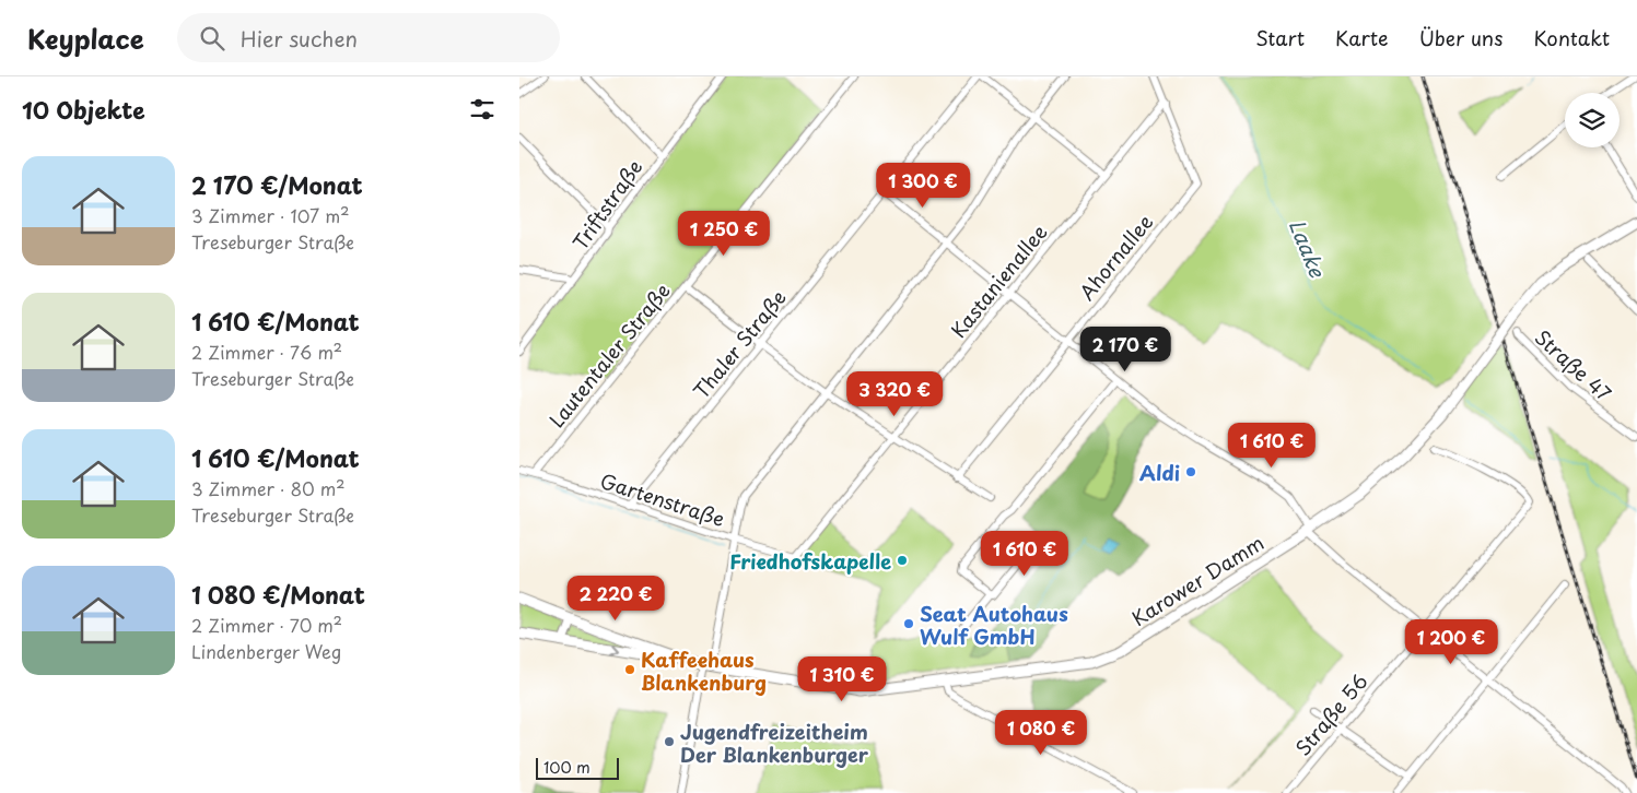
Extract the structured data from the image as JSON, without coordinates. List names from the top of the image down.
{
  "streets": {
    "main road": ["Karower Damm"],
    "street": [
      "Triftstraße",
      "Ahornallee",
      "Kastanienallee",
      "Thaler Straße",
      "Lautentaler Straße",
      "Straße 47",
      "Gartenstraße",
      "Straße 56"
    ]
  },
  "crossings": [
    ["Ahornallee", "Kastanienallee"],
    ["Kastanienallee", "Gartenstraße"],
    ["Thaler Straße", "Gartenstraße"],
    ["Lautentaler Straße", "Gartenstraße"]
  ],
  "water": ["Laake"],
  "places": [
    "Aldi",
    "Friedhofskapelle",
    "Seat Autohaus Wulf GmbH",
    "Kaffeehaus Blankenburg",
    "Jugendfreizeitheim Der Blankenburger"
  ],
  "scale_bar": "100 m",
  "page": {
    "header": "Keyplace",
    "search": "Hier suchen",
    "nav": [
      "Start",
      "Karte",
      "Über uns",
      "Kontakt"
    ],
    "heading": "10 Objekte",
    "list": [
      {
        "name": "2 170 €/Monat",
        "note": "3 Zimmer · 107 m² · Treseburger Straße"
      },
      {
        "name": "1 610 €/Monat",
        "note": "2 Zimmer · 76 m² · Treseburger Straße"
      },
      {
        "name": "1 610 €/Monat",
        "note": "3 Zimmer · 80 m² · Treseburger Straße"
      },
      {
        "name": "1 080 €/Monat",
        "note": "2 Zimmer · 70 m² · Lindenberger Weg"
      }
    ],
    "price": [
      "1 300 €",
      "1 250 €",
      "2 170 €",
      "3 320 €",
      "1 610 €",
      "1 610 €",
      "2 220 €",
      "1 200 €",
      "1 310 €",
      "1 080 €"
    ],
    "scale": "100 m"
  }
}
